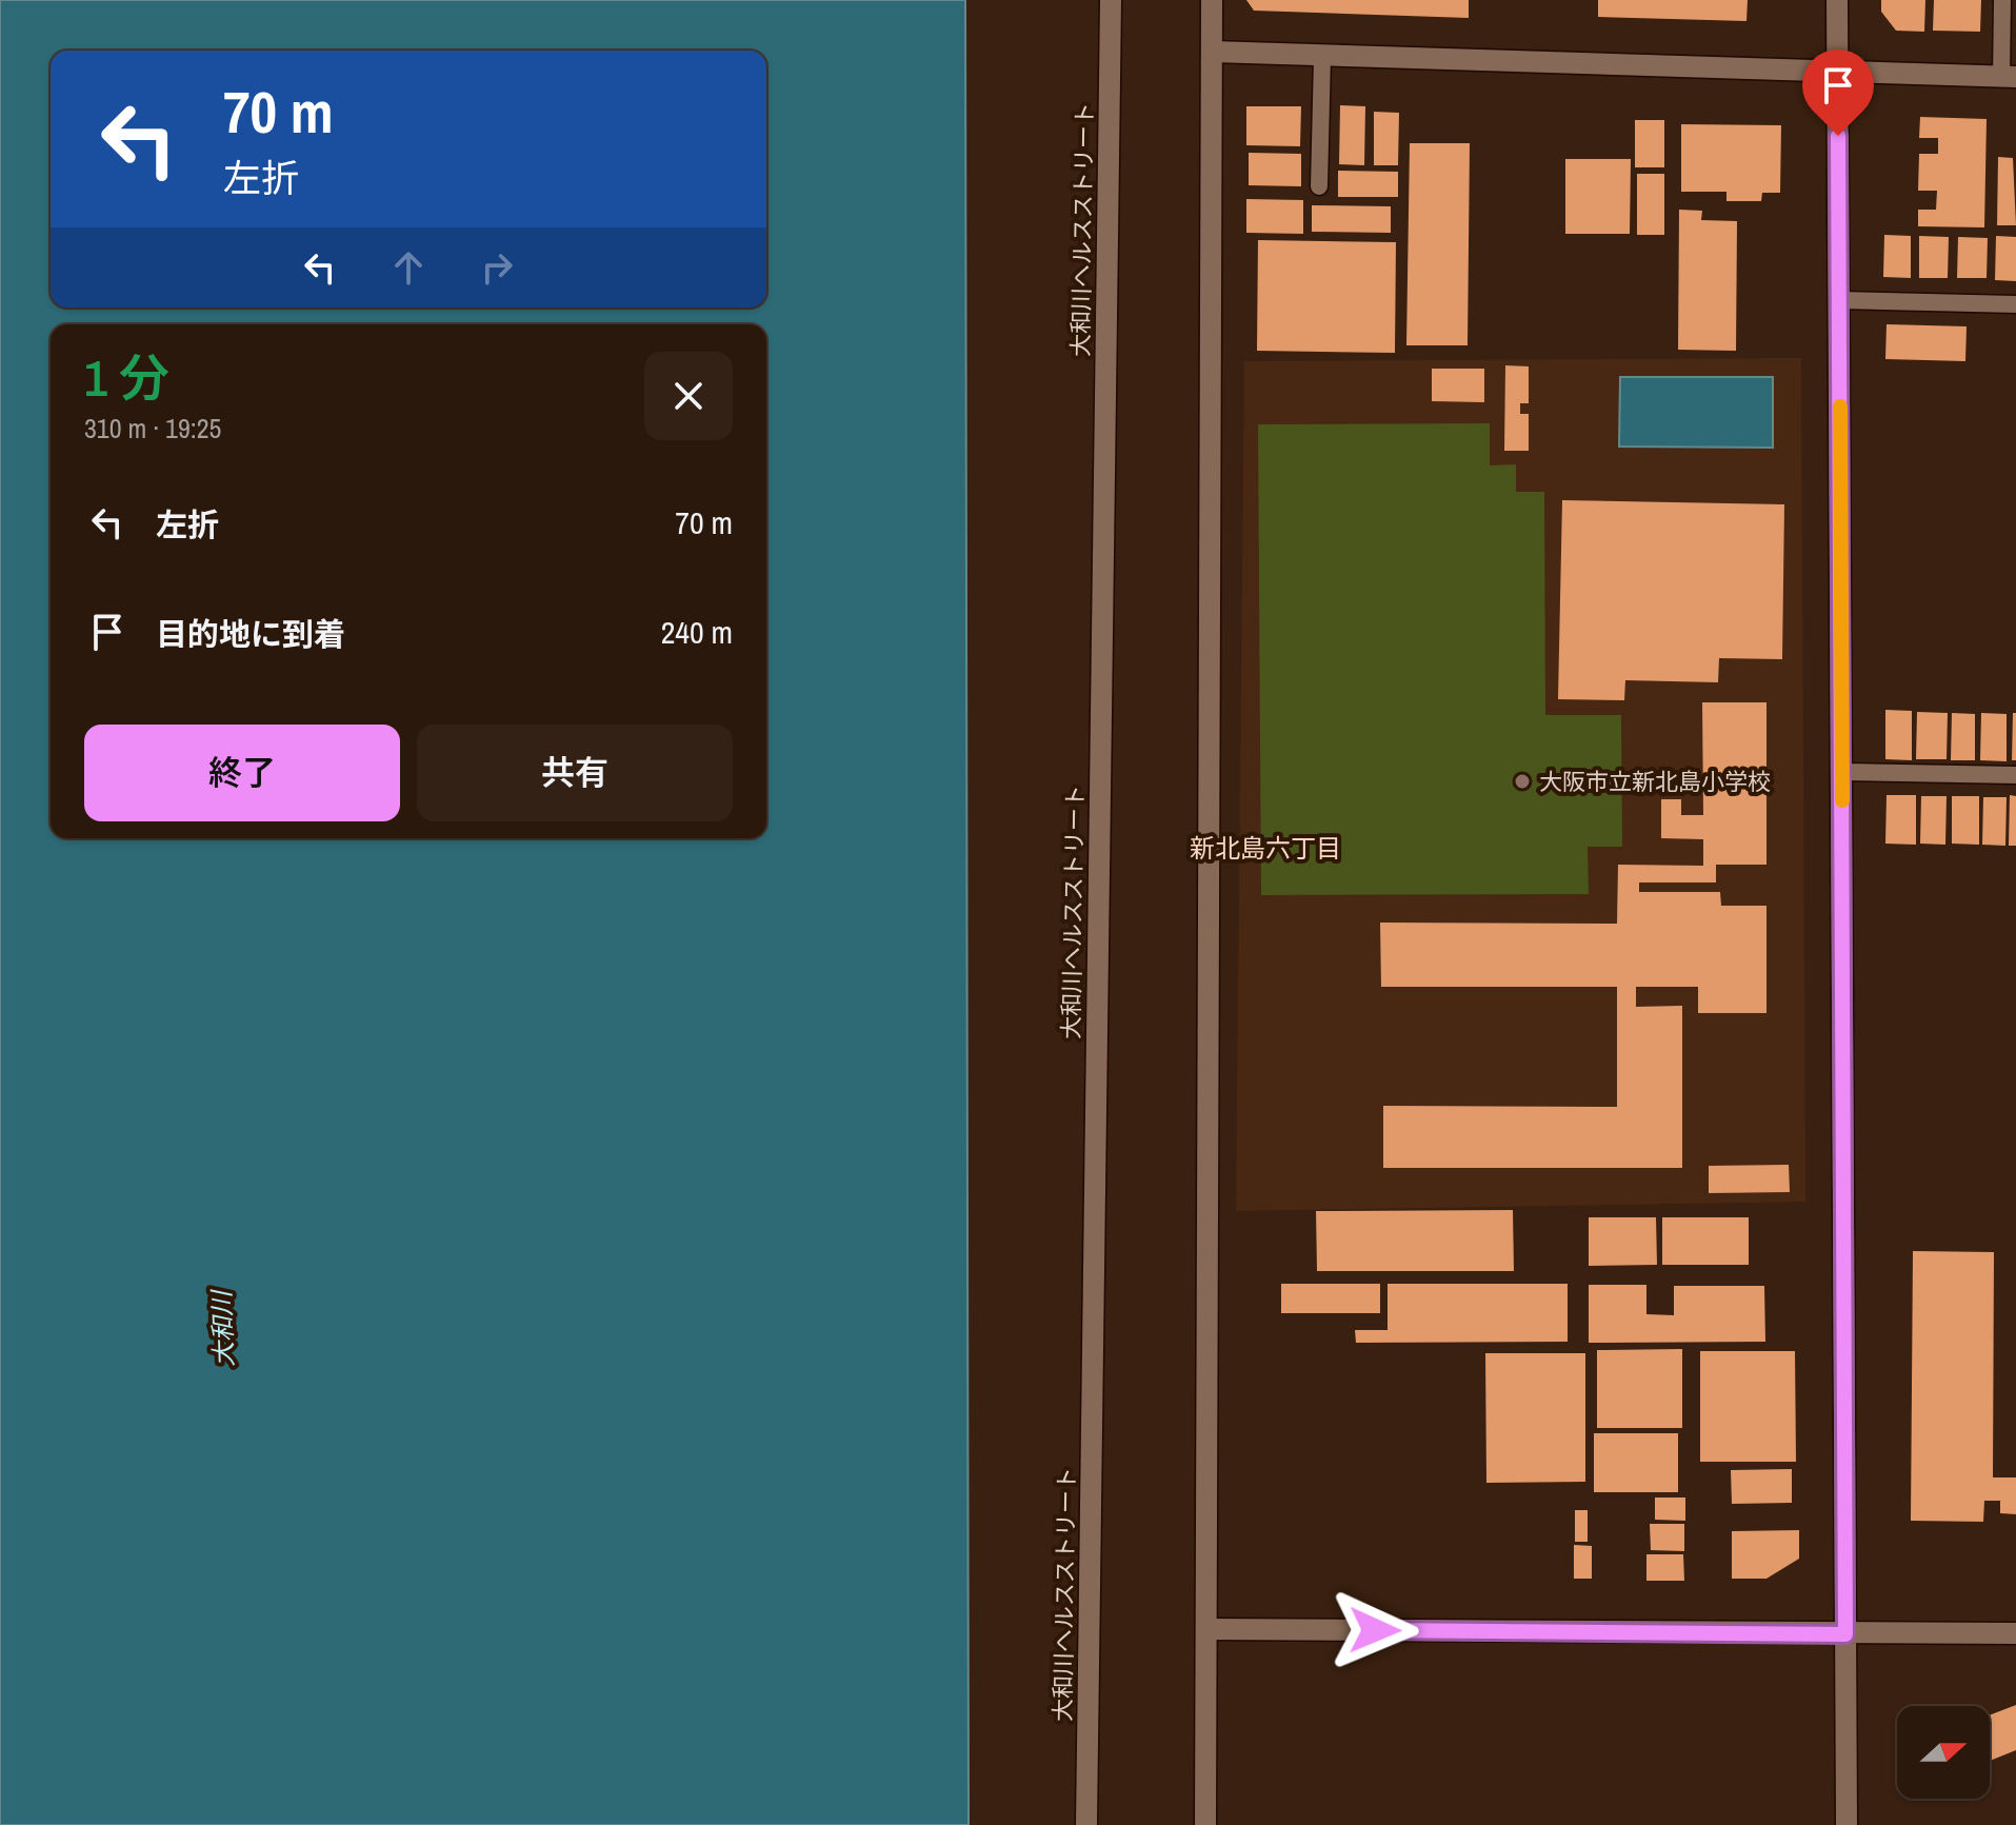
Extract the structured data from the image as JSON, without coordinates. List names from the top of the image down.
{
  "streets": {
    "street": ["大和川ヘルスストリート"]
  },
  "districts": ["新北島六丁目"],
  "water": ["大和川"],
  "places": ["大阪市立新北島小学校"],
  "north": "right",
  "page": {
    "turn": ["70 m", "左折"],
    "heading": ["1 分", "310 m · 19:25"],
    "list": [
      {
        "name": "左折",
        "value": "70 m"
      },
      {
        "name": "目的地に到着",
        "value": "240 m"
      }
    ],
    "buttons": ["終了", "共有"]
  }
}
